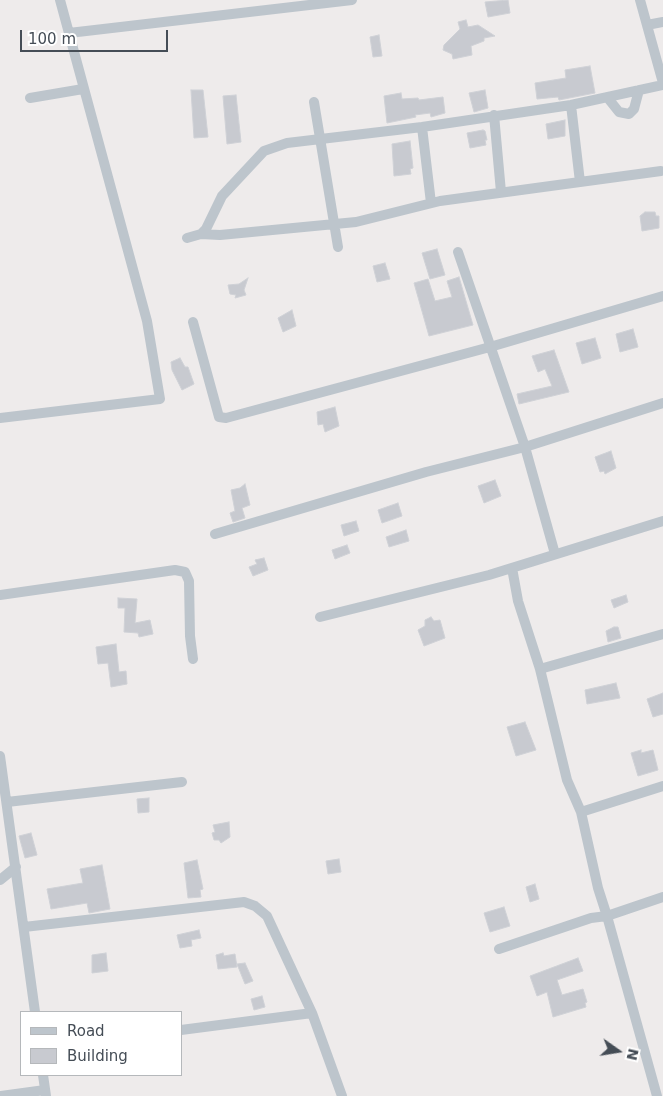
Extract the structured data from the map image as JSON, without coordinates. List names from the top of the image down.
{
  "legend": ["Road", "Building"],
  "scale_bar": "100 m",
  "north": "right"
}
